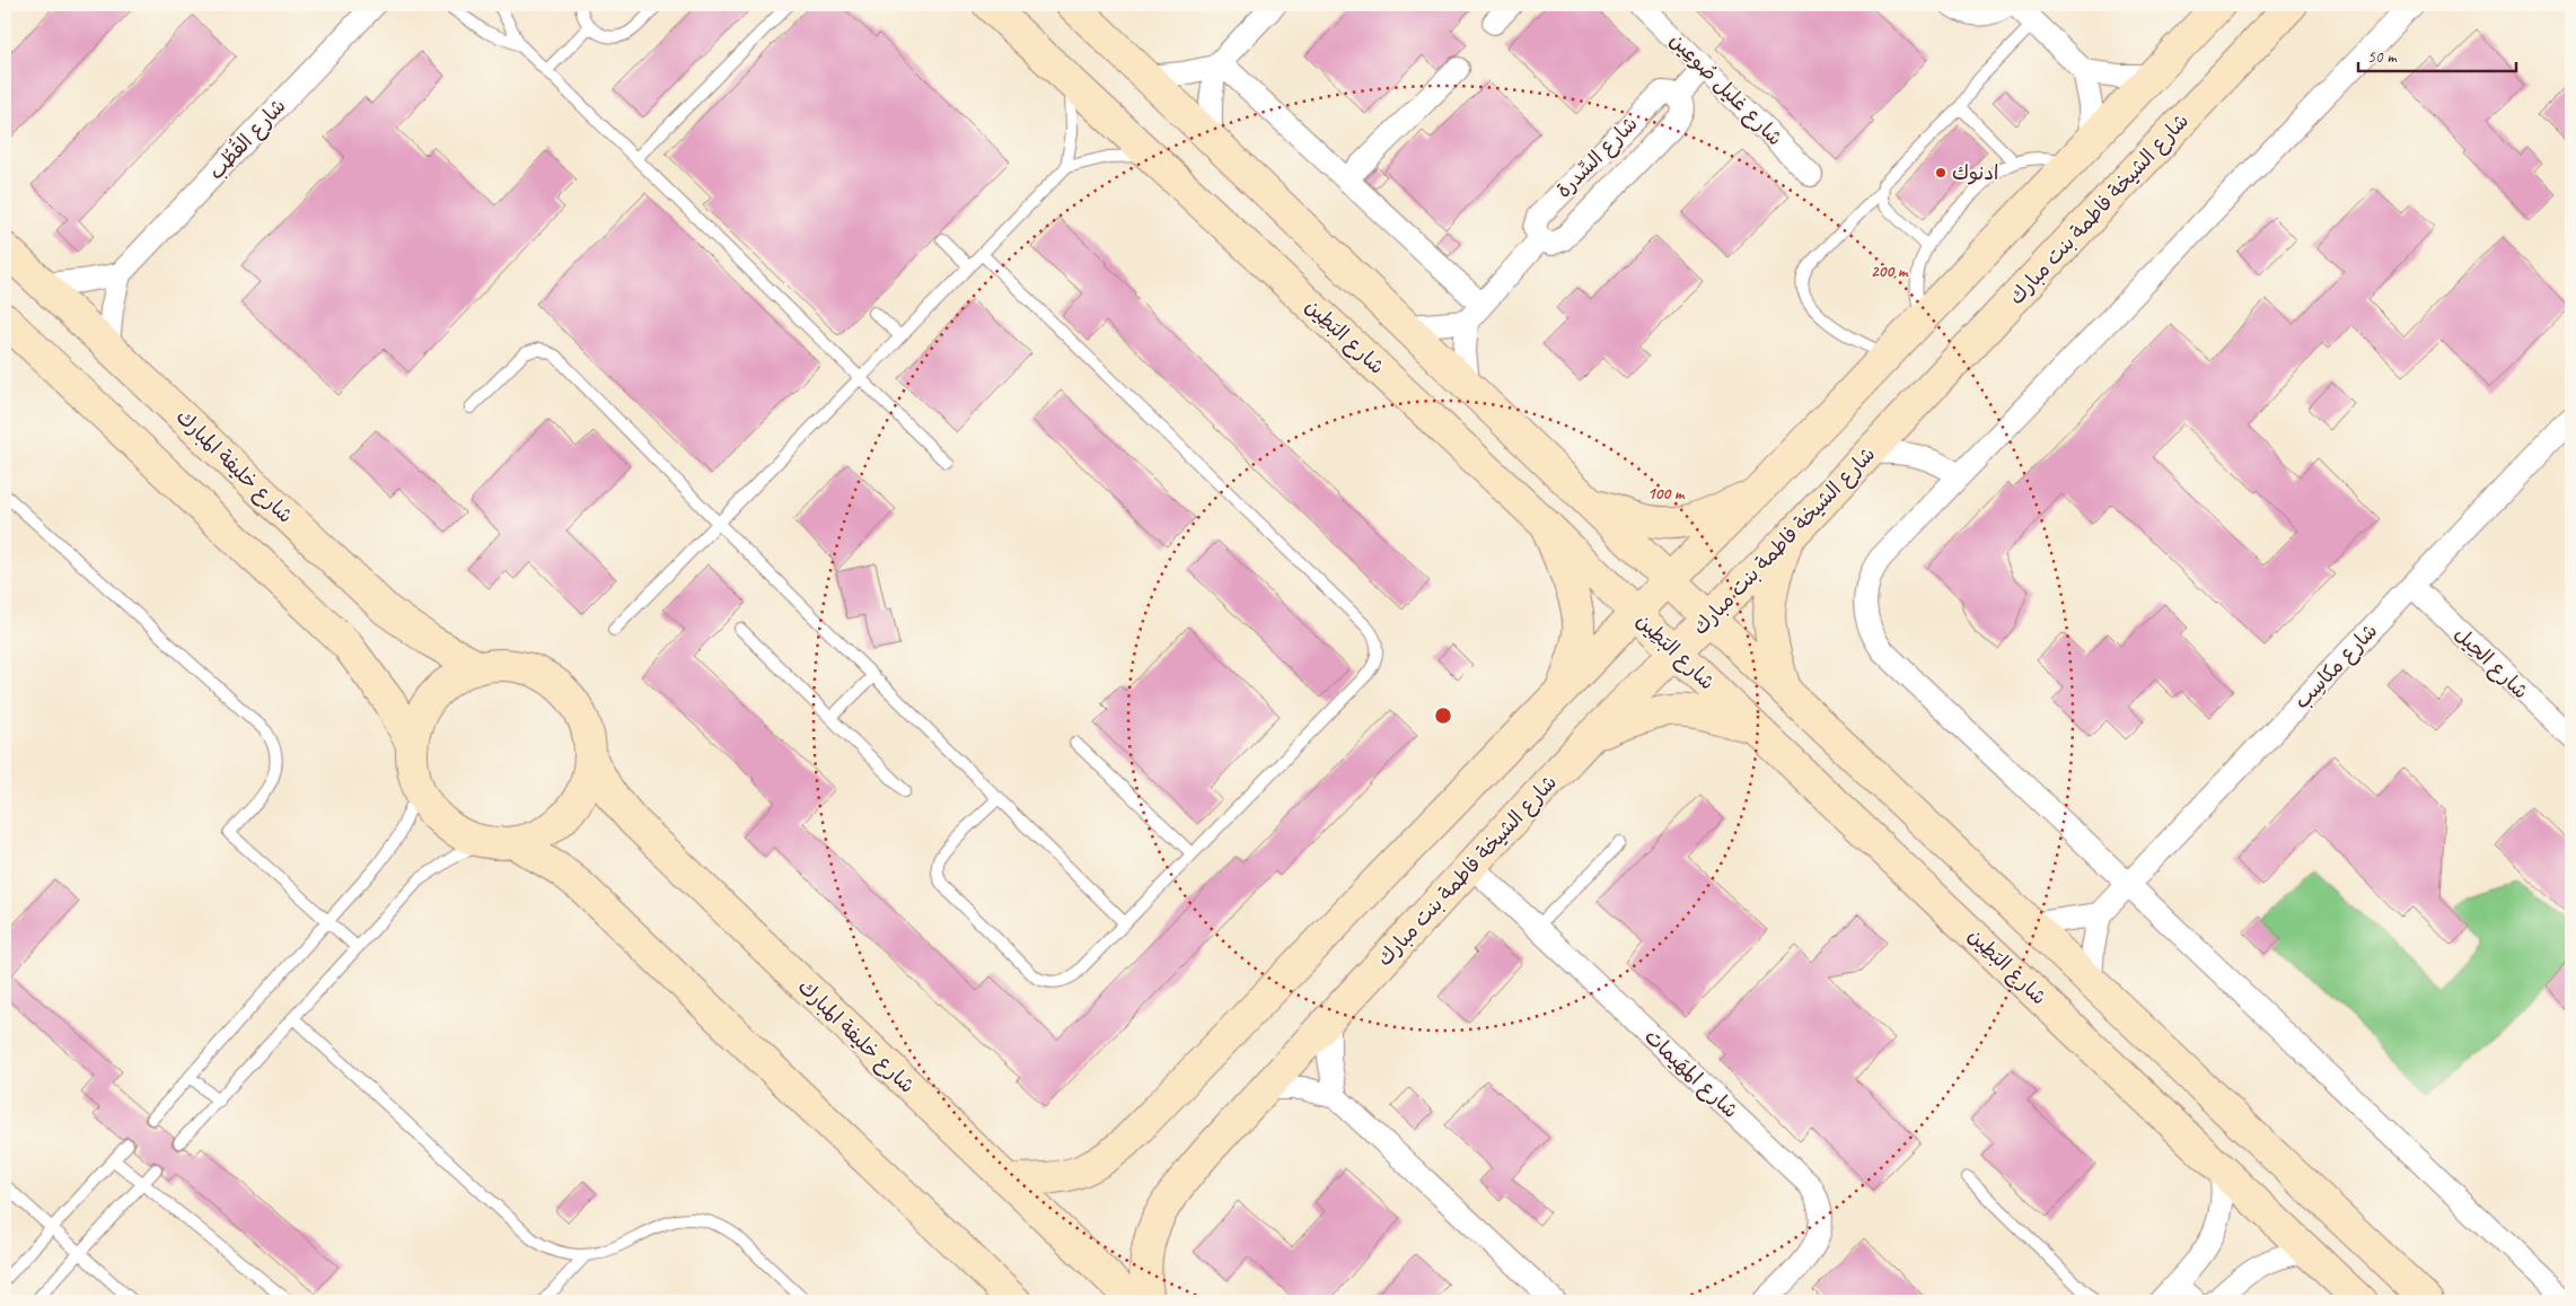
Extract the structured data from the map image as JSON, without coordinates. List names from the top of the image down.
{
  "streets": {
    "main road": ["شارع الشيخة فاطمة بنت مبارك", "شارع البَطِين", "شارع خليفة المبارك"],
    "street": [
      "شارع غليل صُوعِين",
      "شارع القُطُب",
      "شارع السِّدرة",
      "شارع الحِيل",
      "شارع مكاسِب",
      "شارع المهَيمات"
    ]
  },
  "crossings": [
    ["شارع الشيخة فاطمة بنت مبارك", "شارع البَطِين"],
    ["شارع الشيخة فاطمة بنت مبارك", "شارع المهَيمات"],
    ["شارع الحِيل", "شارع مكاسِب"]
  ],
  "places": ["ادنوك"],
  "scale_bar": "50 m",
  "rings": ["200 m", "100 m"]
}
